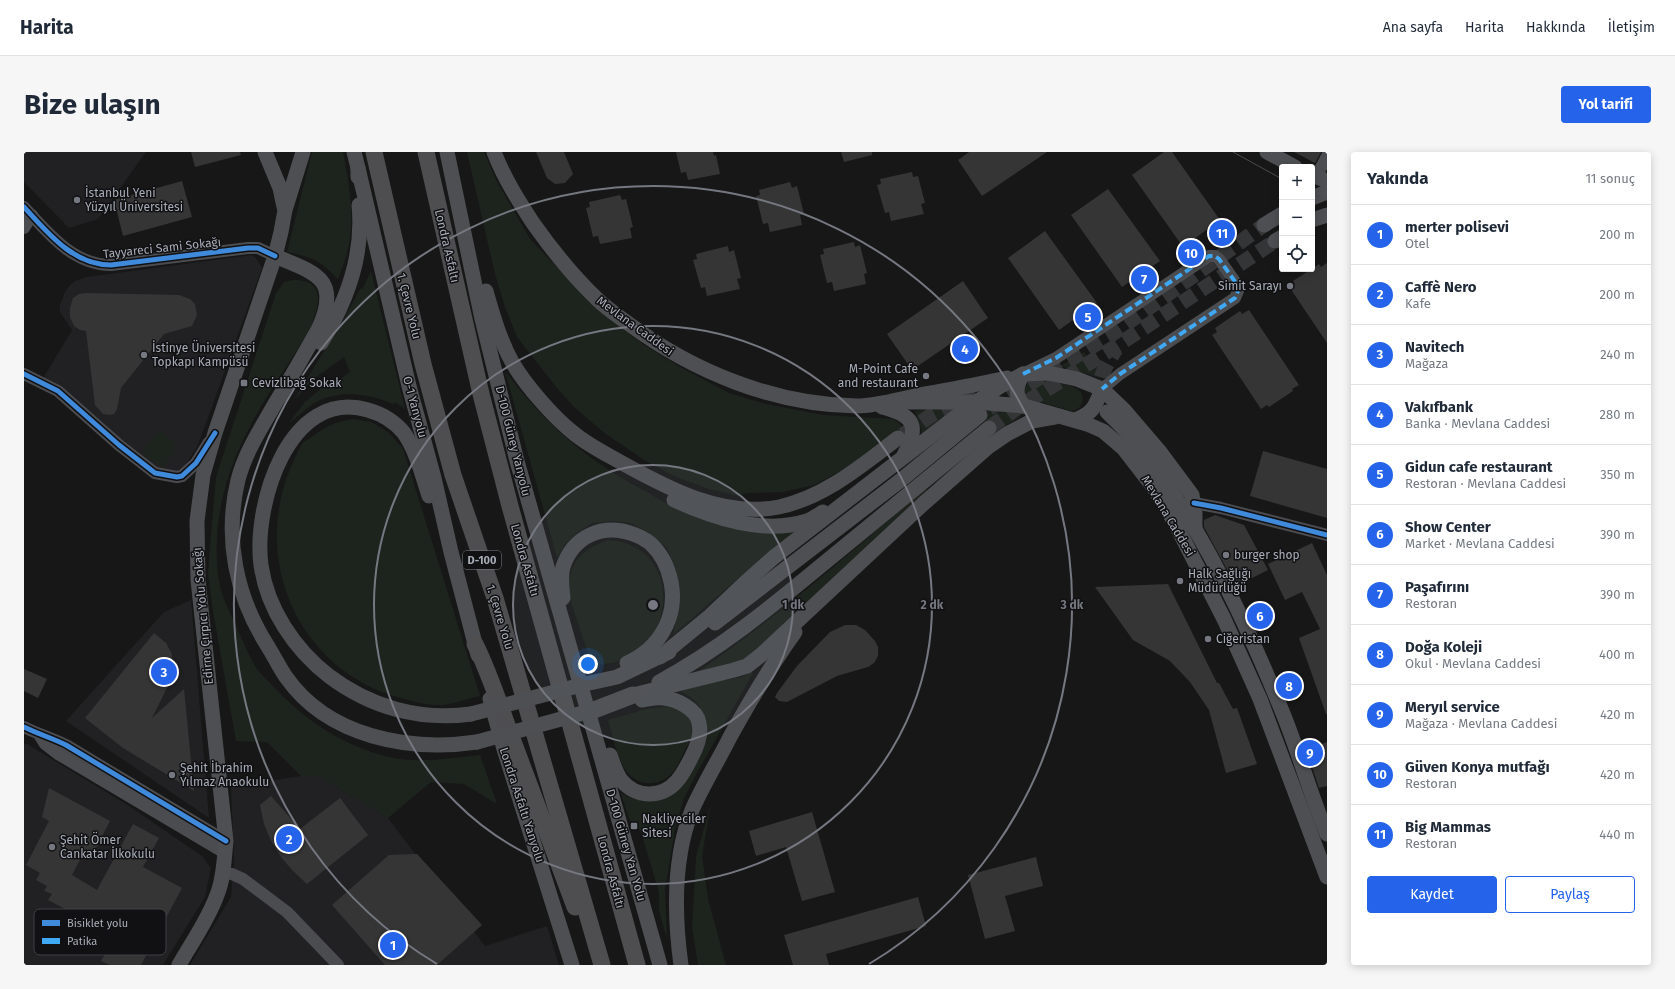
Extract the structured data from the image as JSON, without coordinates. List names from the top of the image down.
{
  "streets": {
    "highway": ["Londra Asfaltı", "1. Çevre Yolu", "D-100"],
    "main road": [
      "Mevlana Caddesi",
      "O-1 Yanyolu",
      "D-100 Güney Yanyolu",
      "Edirne Çırpıcı Yolu Sokağı",
      "Londra Asfaltı Yanyolu",
      "D-100 Güney Yan Yolu"
    ],
    "street": ["Tayyareci Sami Sokağı"]
  },
  "crossings": [
    ["Tayyareci Sami Sokağı", "Edirne Çırpıcı Yolu Sokağı"],
    ["O-1 Yanyolu", "Londra Asfaltı Yanyolu"],
    ["D-100 Güney Yanyolu", "D-100 Güney Yan Yolu"]
  ],
  "places": {
    "other": [
      "İstanbul Yeni Yüzyıl Üniversitesi",
      "Simit Sarayı",
      "İstinye Üniversitesi Topkapı Kampüsü",
      "M-Point Cafe and restaurant",
      "burger shop",
      "Halk Sağlığı Müdürlüğü",
      "Ciğeristan",
      "Şehit İbrahim Yılmaz Anaokulu",
      "Şehit Ömer Cankatar İlkokulu"
    ],
    "transit": ["Cevizlibağ Sokak", "Nakliyeciler Sitesi"]
  },
  "legend": ["Bisiklet yolu", "Patika"],
  "page": {
    "header": "Harita",
    "nav": [
      "Ana sayfa",
      "Harita",
      "Hakkında",
      "İletişim"
    ],
    "buttons": [
      "Yol tarifi",
      ["Kaydet", "Paylaş"]
    ],
    "title": "Bize ulaşın",
    "heading": ["Yakında", "11 sonuç"],
    "map_buttons": ["+", "−"],
    "list": [
      {
        "mark": "1",
        "name": "merter polisevi",
        "note": "Otel",
        "value": "200 m"
      },
      {
        "mark": "2",
        "name": "Caffè Nero",
        "note": "Kafe",
        "value": "200 m"
      },
      {
        "mark": "3",
        "name": "Navitech",
        "note": "Mağaza",
        "value": "240 m"
      },
      {
        "mark": "4",
        "name": "Vakıfbank",
        "note": "Banka · Mevlana Caddesi",
        "value": "280 m"
      },
      {
        "mark": "5",
        "name": "Gidun cafe restaurant",
        "note": "Restoran · Mevlana Caddesi",
        "value": "350 m"
      },
      {
        "mark": "6",
        "name": "Show Center",
        "note": "Market · Mevlana Caddesi",
        "value": "390 m"
      },
      {
        "mark": "7",
        "name": "Paşafırını",
        "note": "Restoran",
        "value": "390 m"
      },
      {
        "mark": "8",
        "name": "Doğa Koleji",
        "note": "Okul · Mevlana Caddesi",
        "value": "400 m"
      },
      {
        "mark": "9",
        "name": "Meryıl service",
        "note": "Mağaza · Mevlana Caddesi",
        "value": "420 m"
      },
      {
        "mark": "10",
        "name": "Güven Konya mutfağı",
        "note": "Restoran",
        "value": "420 m"
      },
      {
        "mark": "11",
        "name": "Big Mammas",
        "note": "Restoran",
        "value": "440 m"
      }
    ],
    "pins": [
      "11",
      "10",
      "7",
      "5",
      "4",
      "6",
      "3",
      "8",
      "9",
      "2",
      "1"
    ]
  },
  "rings": ["1 dk", "2 dk", "3 dk"]
}
